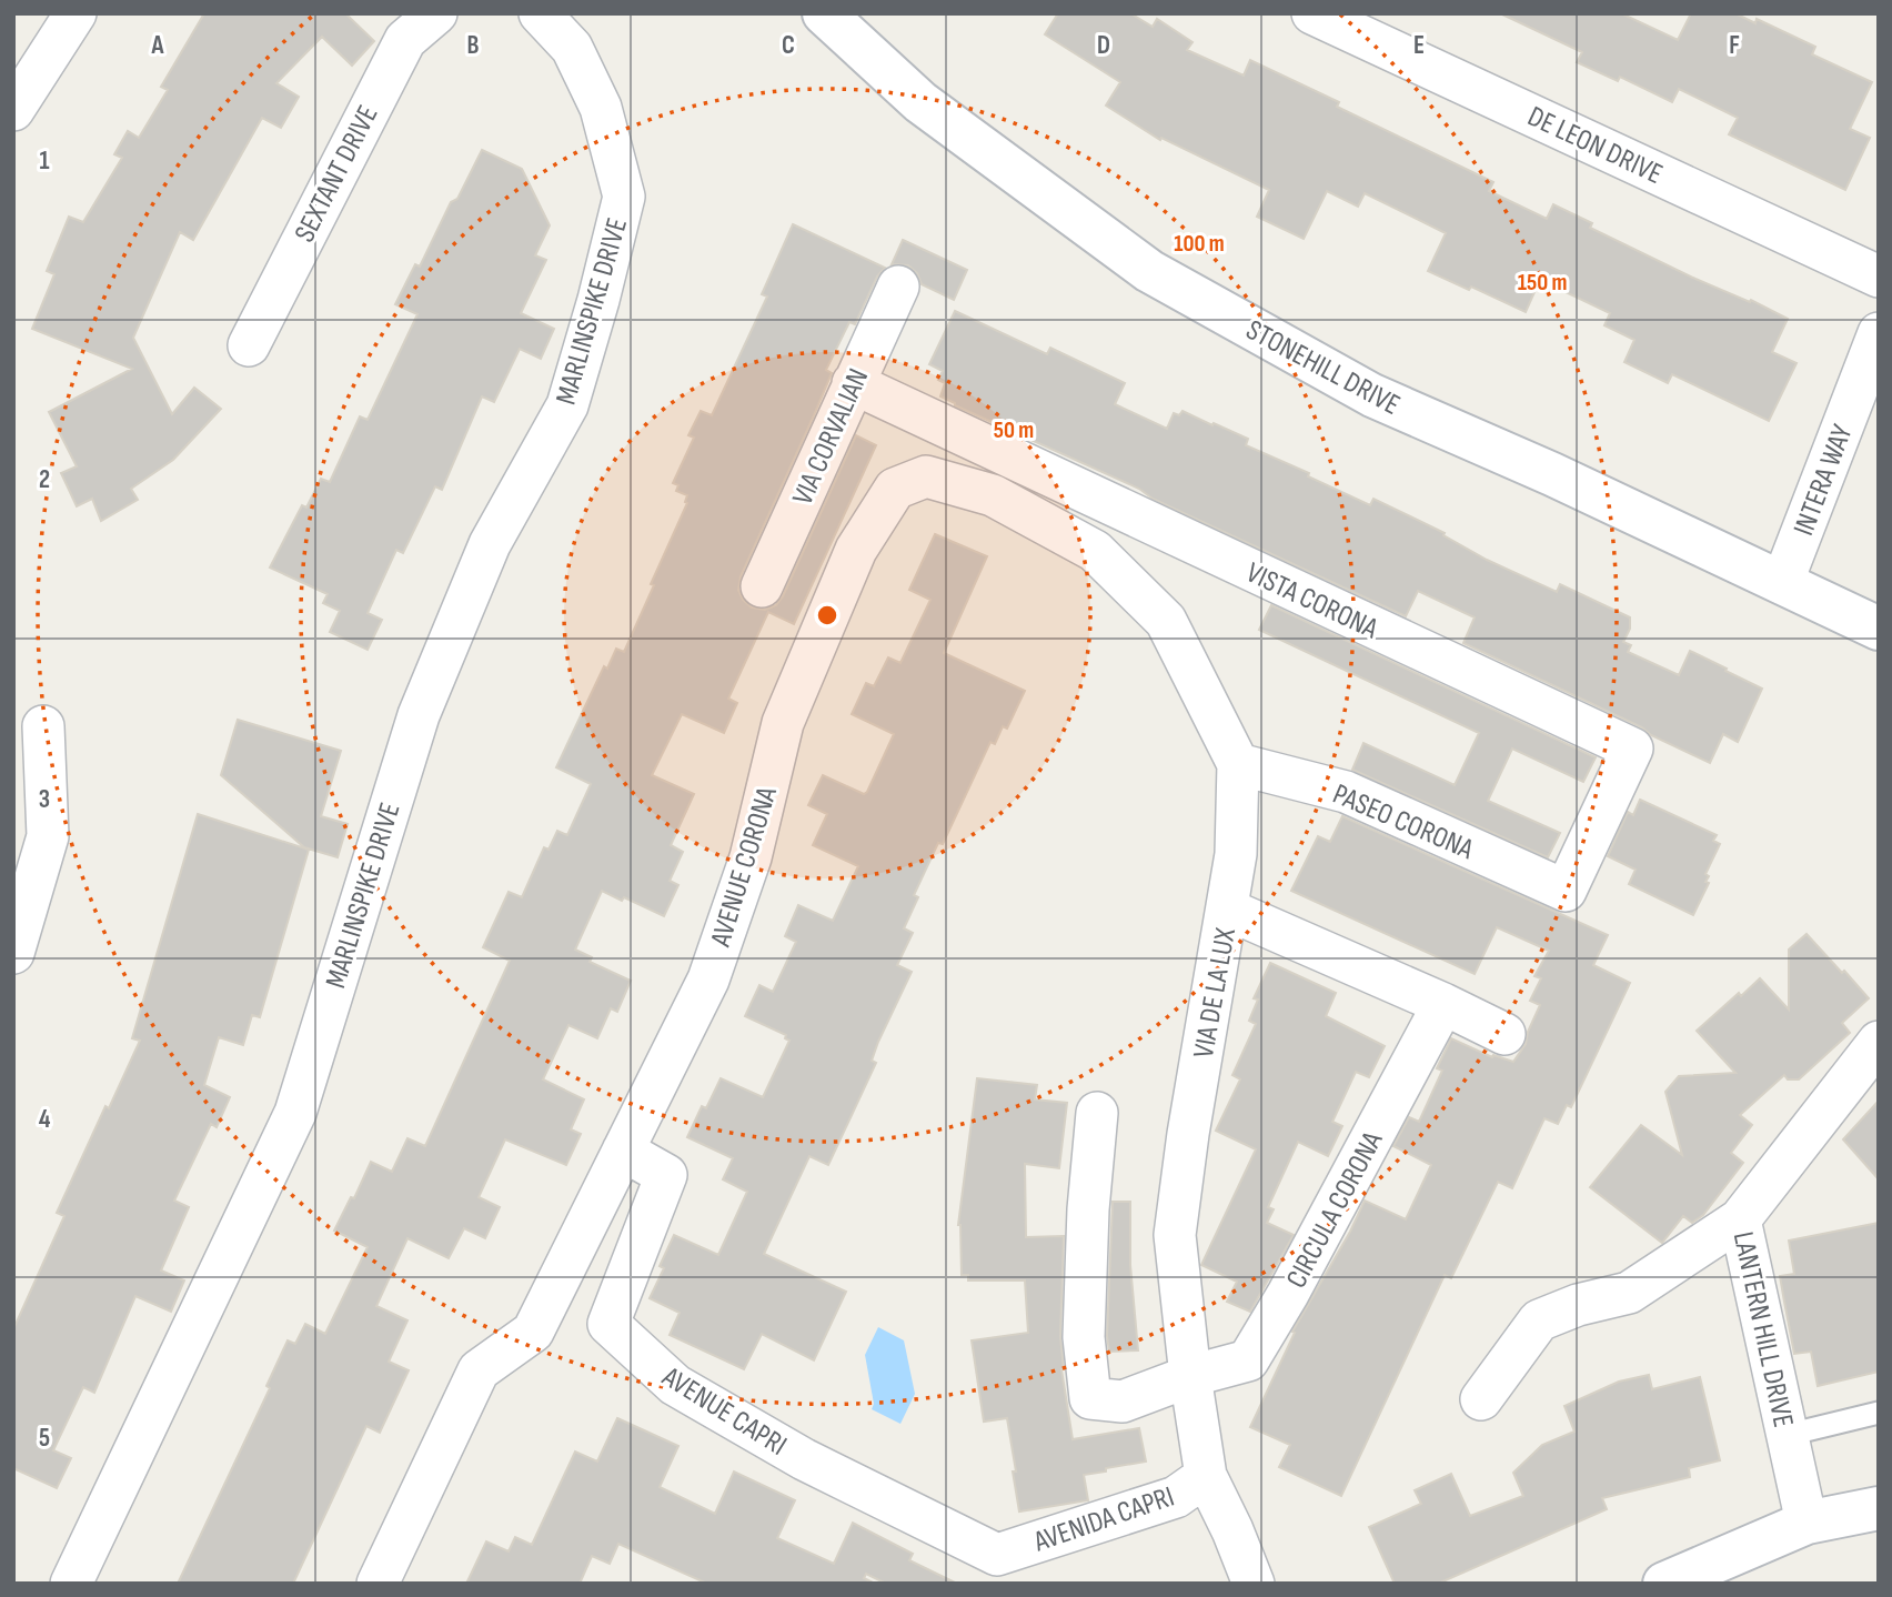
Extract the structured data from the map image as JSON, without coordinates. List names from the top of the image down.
{
  "streets": {
    "main road": ["STONEHILL DRIVE"],
    "street": [
      "DE LEON DRIVE",
      "SEXTANT DRIVE",
      "MARLINSPIKE DRIVE",
      "VIA CORVALIAN",
      "INTERA WAY",
      "VISTA CORONA",
      "PASEO CORONA",
      "AVENUE CORONA",
      "VIA DE LA LUX",
      "CIRCULA CORONA",
      "LANTERN HILL DRIVE",
      "AVENUE CAPRI",
      "AVENIDA CAPRI"
    ]
  },
  "crossings": [
    ["STONEHILL DRIVE", "INTERA WAY"],
    ["VIA CORVALIAN", "VISTA CORONA"],
    ["VISTA CORONA", "PASEO CORONA"],
    ["PASEO CORONA", "VIA DE LA LUX"],
    ["AVENUE CORONA", "VIA DE LA LUX"],
    ["AVENUE CORONA", "AVENUE CAPRI"],
    ["VIA DE LA LUX", "CIRCULA CORONA"],
    ["VIA DE LA LUX", "AVENIDA CAPRI"],
    ["AVENUE CAPRI", "AVENIDA CAPRI"]
  ],
  "grid": {
    "columns": [
      "A",
      "B",
      "C",
      "D",
      "E",
      "F"
    ],
    "rows": [
      "1",
      "2",
      "3",
      "4",
      "5"
    ]
  },
  "rings": ["100 m", "150 m", "50 m"]
}
